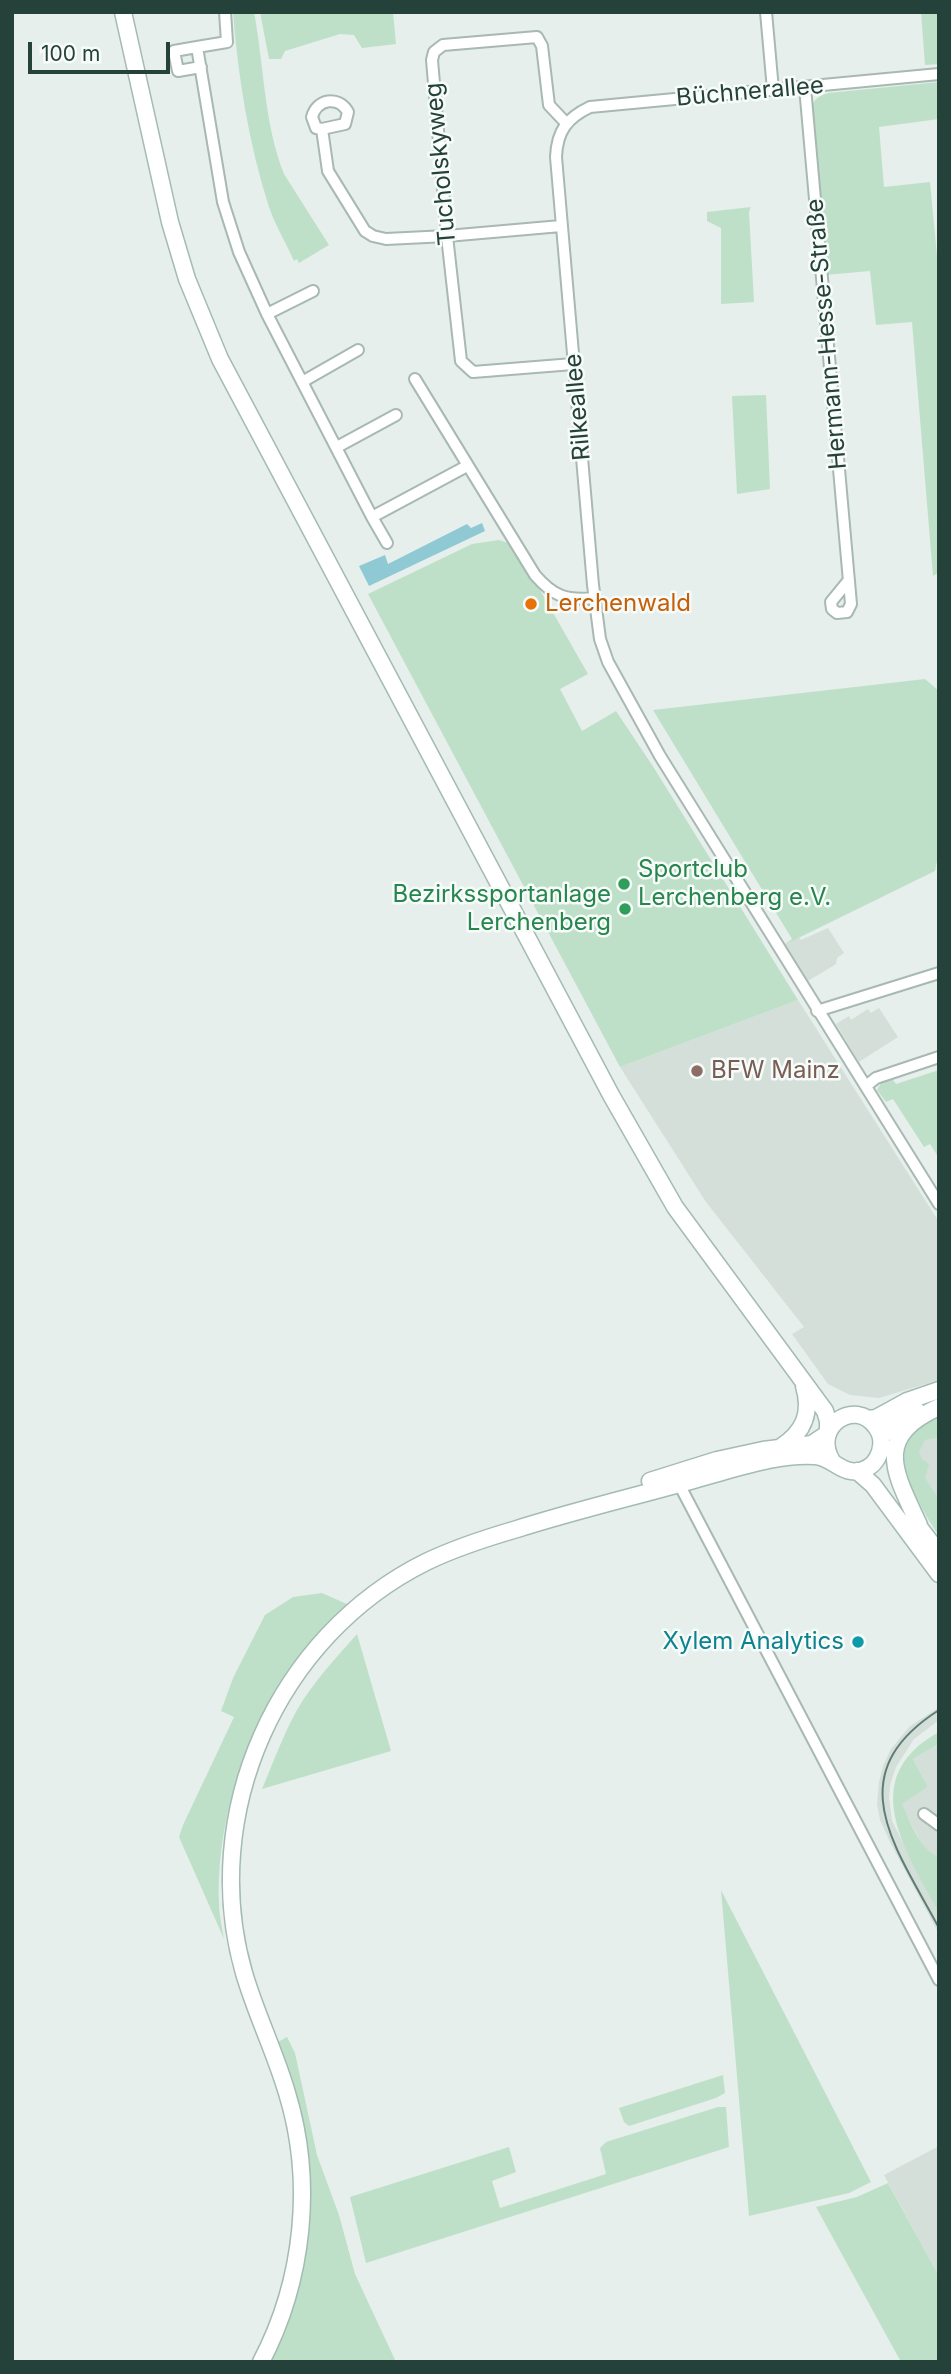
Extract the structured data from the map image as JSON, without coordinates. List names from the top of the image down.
{
  "streets": {
    "street": [
      "Büchnerallee",
      "Tucholskyweg",
      "Hermann-Hesse-Straße",
      "Rilkeallee"
    ]
  },
  "crossings": [
    ["Büchnerallee", "Tucholskyweg"],
    ["Büchnerallee", "Hermann-Hesse-Straße"],
    ["Büchnerallee", "Rilkeallee"],
    ["Tucholskyweg", "Rilkeallee"]
  ],
  "places": [
    "Lerchenwald",
    "Sportclub Lerchenberg e.V.",
    "Bezirkssportanlage Lerchenberg",
    "BFW Mainz",
    "Xylem Analytics"
  ],
  "scale_bar": "100 m"
}
